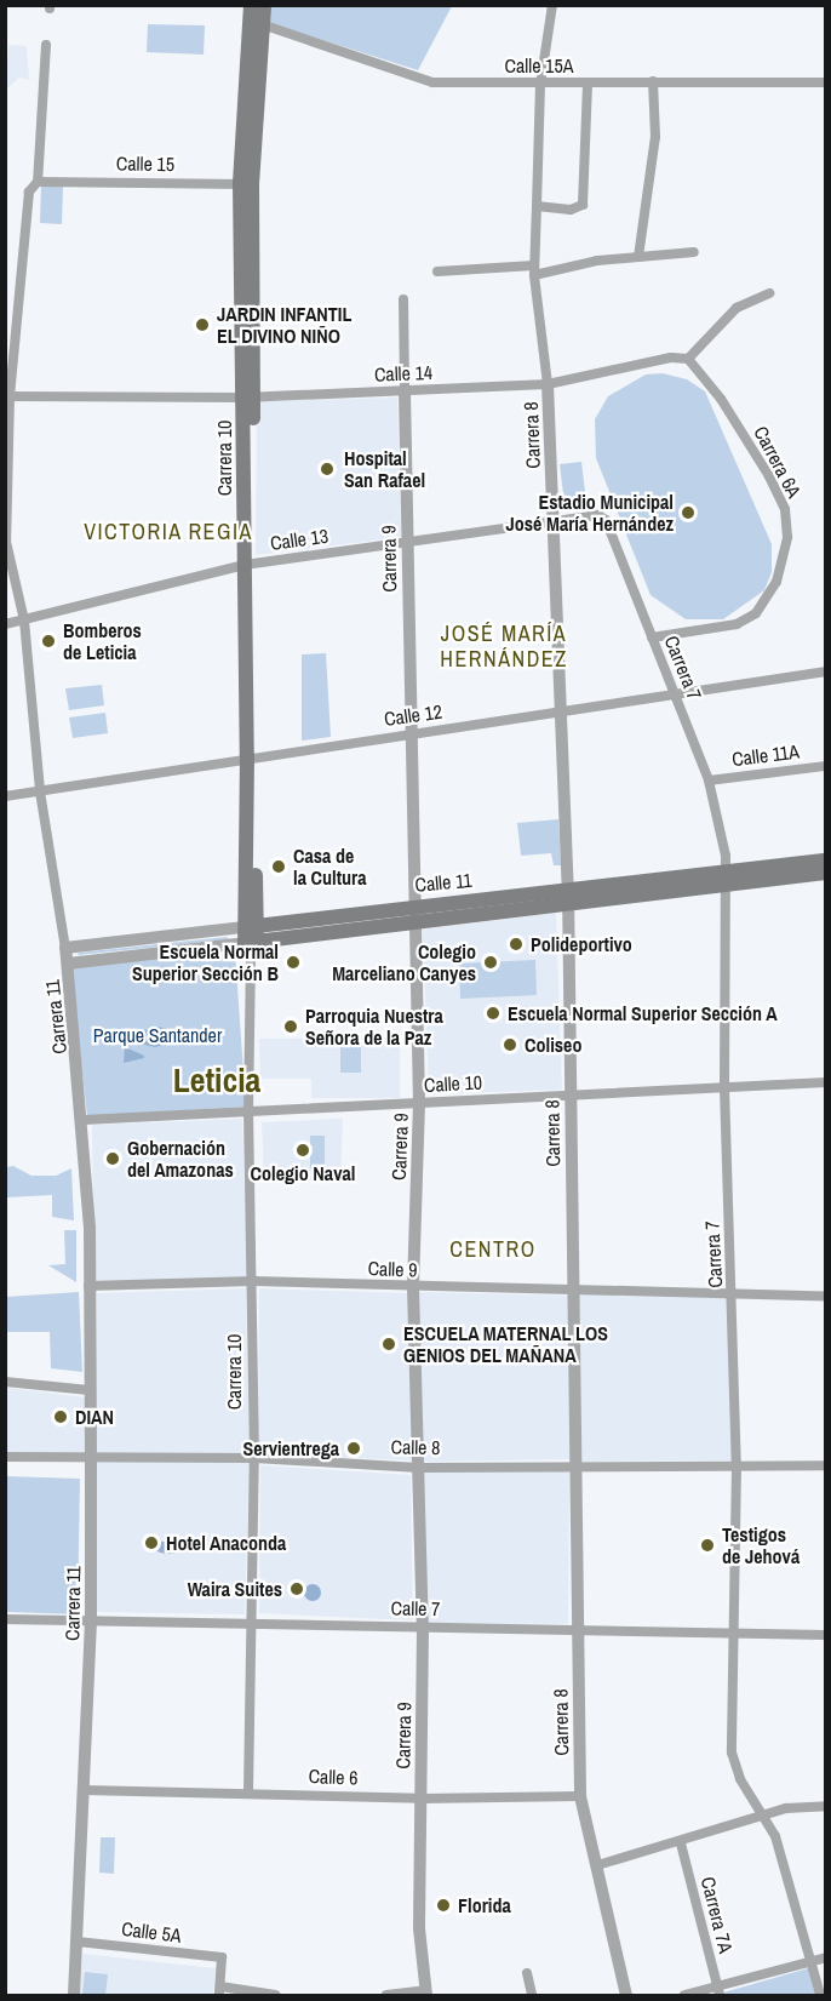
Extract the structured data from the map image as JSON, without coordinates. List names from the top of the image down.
{
  "streets": {
    "main road": ["Carrera 10", "Calle 11"],
    "street": [
      "Calle 15A",
      "Calle 15",
      "Calle 14",
      "Carrera 8",
      "Carrera 6A",
      "Calle 13",
      "Carrera 9",
      "Carrera 7",
      "Calle 12",
      "Calle 11A",
      "Carrera 11",
      "Calle 10",
      "Calle 9",
      "Calle 8",
      "Calle 7",
      "Calle 6",
      "Carrera 7A",
      "Calle 5A"
    ]
  },
  "crossings": [
    ["Calle 15A", "Carrera 8"],
    ["Calle 15A", "Carrera 10"],
    ["Calle 15", "Carrera 10"],
    ["Calle 15", "Carrera 11"],
    ["Calle 14", "Carrera 8"],
    ["Calle 14", "Carrera 10"],
    ["Calle 14", "Carrera 6A"],
    ["Calle 14", "Carrera 9"],
    ["Calle 14", "Carrera 11"],
    ["Carrera 8", "Calle 13"],
    ["Carrera 8", "Calle 12"],
    ["Carrera 8", "Calle 11"],
    ["Carrera 8", "Calle 10"],
    ["Carrera 8", "Calle 9"],
    ["Carrera 8", "Calle 8"],
    ["Carrera 8", "Calle 7"],
    ["Carrera 8", "Calle 6"],
    ["Carrera 10", "Calle 13"],
    ["Carrera 10", "Calle 12"],
    ["Carrera 10", "Calle 11"],
    ["Carrera 10", "Calle 10"],
    ["Carrera 10", "Calle 9"],
    ["Carrera 10", "Calle 8"],
    ["Carrera 10", "Calle 7"],
    ["Carrera 10", "Calle 6"],
    ["Carrera 6A", "Carrera 7"],
    ["Calle 13", "Carrera 9"],
    ["Calle 13", "Carrera 7"],
    ["Calle 13", "Carrera 11"],
    ["Carrera 9", "Calle 12"],
    ["Carrera 9", "Calle 11"],
    ["Carrera 9", "Calle 10"],
    ["Carrera 9", "Calle 9"],
    ["Carrera 9", "Calle 8"],
    ["Carrera 9", "Calle 7"],
    ["Carrera 9", "Calle 6"],
    ["Carrera 7", "Calle 12"],
    ["Carrera 7", "Calle 11A"],
    ["Carrera 7", "Calle 11"],
    ["Carrera 7", "Calle 10"],
    ["Carrera 7", "Calle 9"],
    ["Carrera 7", "Calle 8"],
    ["Carrera 7", "Calle 7"],
    ["Calle 12", "Carrera 11"],
    ["Calle 11", "Carrera 11"],
    ["Carrera 11", "Calle 10"],
    ["Carrera 11", "Calle 9"],
    ["Carrera 11", "Calle 8"],
    ["Carrera 11", "Calle 7"],
    ["Carrera 11", "Calle 6"],
    ["Carrera 11", "Calle 5A"]
  ],
  "districts": [
    "VICTORIA REGIA",
    "JOSÉ MARÍA HERNÁNDEZ",
    "Leticia",
    "CENTRO"
  ],
  "parks": ["Parque Santander"],
  "places": [
    "JARDIN INFANTIL EL DIVINO NIÑO",
    "Hospital San Rafael",
    "Estadio Municipal José María Hernández",
    "Bomberos de Leticia",
    "Casa de la Cultura",
    "Polideportivo",
    "Escuela Normal Superior Sección B",
    "Colegio Marceliano Canyes",
    "Escuela Normal Superior Sección A",
    "Parroquia Nuestra Señora de la Paz",
    "Coliseo",
    "Colegio Naval",
    "Gobernación del Amazonas",
    "ESCUELA MATERNAL LOS GENIOS DEL MAÑANA",
    "DIAN",
    "Servientrega",
    "Hotel Anaconda",
    "Testigos de Jehová",
    "Waira Suites",
    "Florida"
  ]
}
